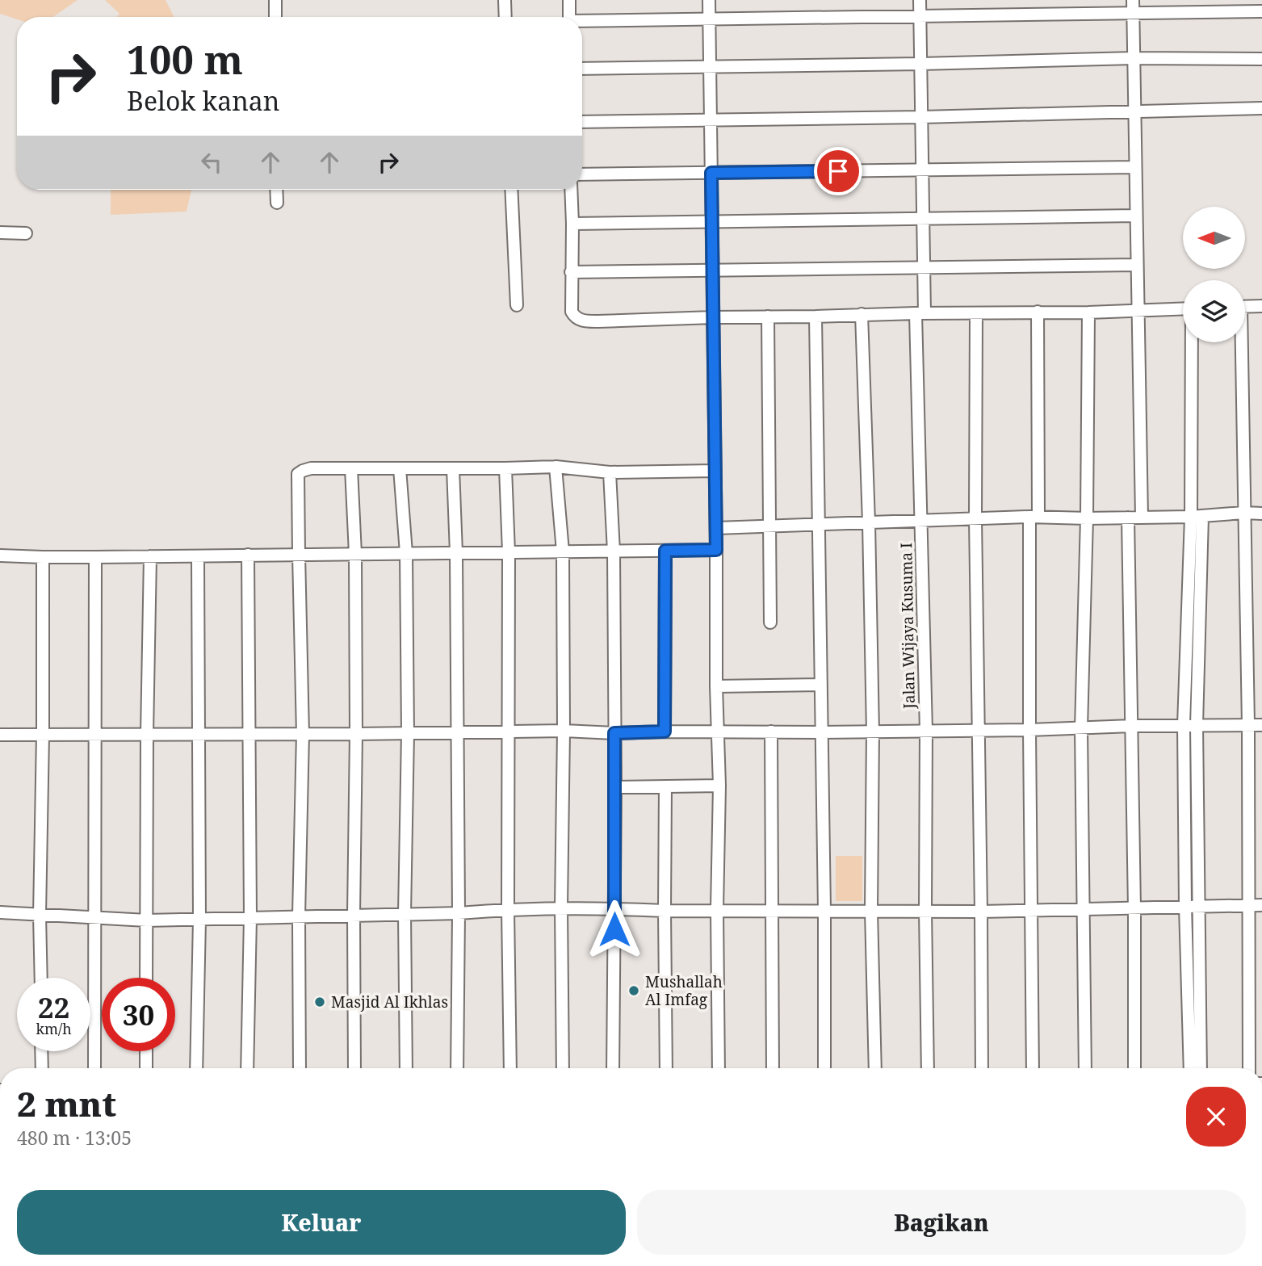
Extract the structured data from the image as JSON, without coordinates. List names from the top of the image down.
{
  "streets": {
    "street": ["Jalan Wijaya Kusuma I"]
  },
  "places": ["Mushallah Al Imfag", "Masjid Al Ikhlas"],
  "north": "left",
  "page": {
    "turn": ["100 m", "Belok kanan"],
    "speed": "22 km/h",
    "limit": "30",
    "heading": ["2 mnt", "480 m · 13:05"],
    "buttons": ["Keluar", "Bagikan"]
  }
}
